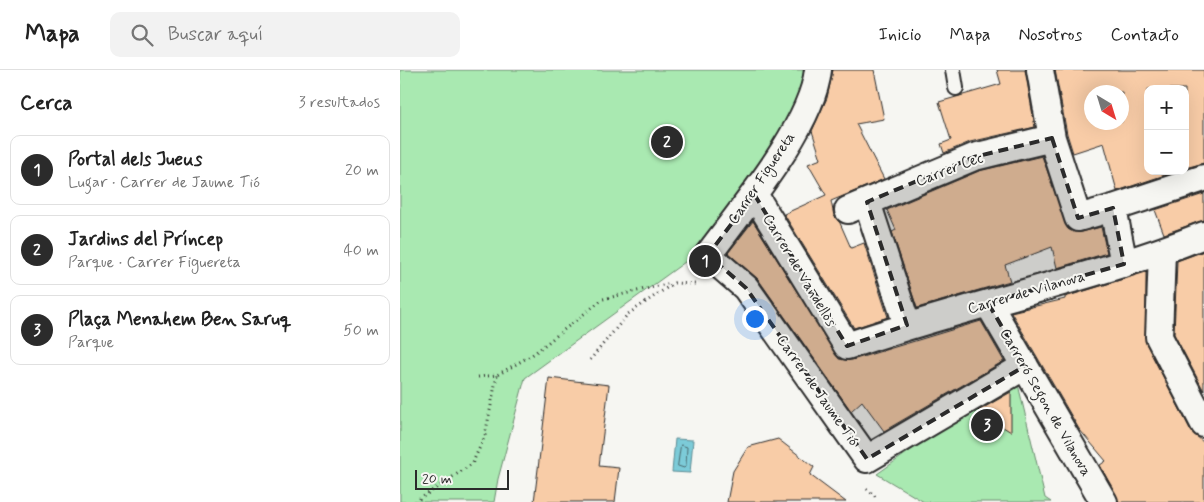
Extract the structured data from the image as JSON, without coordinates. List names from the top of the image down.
{
  "streets": {
    "street": [
      "Carrer Cec",
      "Carrer Figuereta",
      "Carrer de Vandellòs",
      "Carrer de Vilanova",
      "Carrer de Jaume Tió",
      "Carreró Segon de Vilanova"
    ]
  },
  "crossings": [
    ["Carrer Cec", "Carrer de Vilanova"],
    ["Carrer Figuereta", "Carrer de Vandellòs"],
    ["Carrer Figuereta", "Carrer de Jaume Tió"],
    ["Carrer de Vandellòs", "Carrer de Vilanova"],
    ["Carrer de Vilanova", "Carreró Segon de Vilanova"],
    ["Carrer de Jaume Tió", "Carreró Segon de Vilanova"]
  ],
  "scale_bar": "20 m",
  "north": "bottom right",
  "page": {
    "header": "Mapa",
    "search": "Buscar aquí",
    "nav": [
      "Inicio",
      "Mapa",
      "Nosotros",
      "Contacto"
    ],
    "heading": ["Cerca", "3 resultados"],
    "map_buttons": ["+", "−"],
    "pins": ["2", "1", "3"],
    "list": [
      {
        "mark": "1",
        "name": "Portal dels Jueus",
        "note": "Lugar · Carrer de Jaume Tió",
        "value": "20 m"
      },
      {
        "mark": "2",
        "name": "Jardins del Príncep",
        "note": "Parque · Carrer Figuereta",
        "value": "40 m"
      },
      {
        "mark": "3",
        "name": "Plaça Menahem Ben Saruq",
        "note": "Parque",
        "value": "50 m"
      }
    ],
    "scale": "20 m"
  }
}
